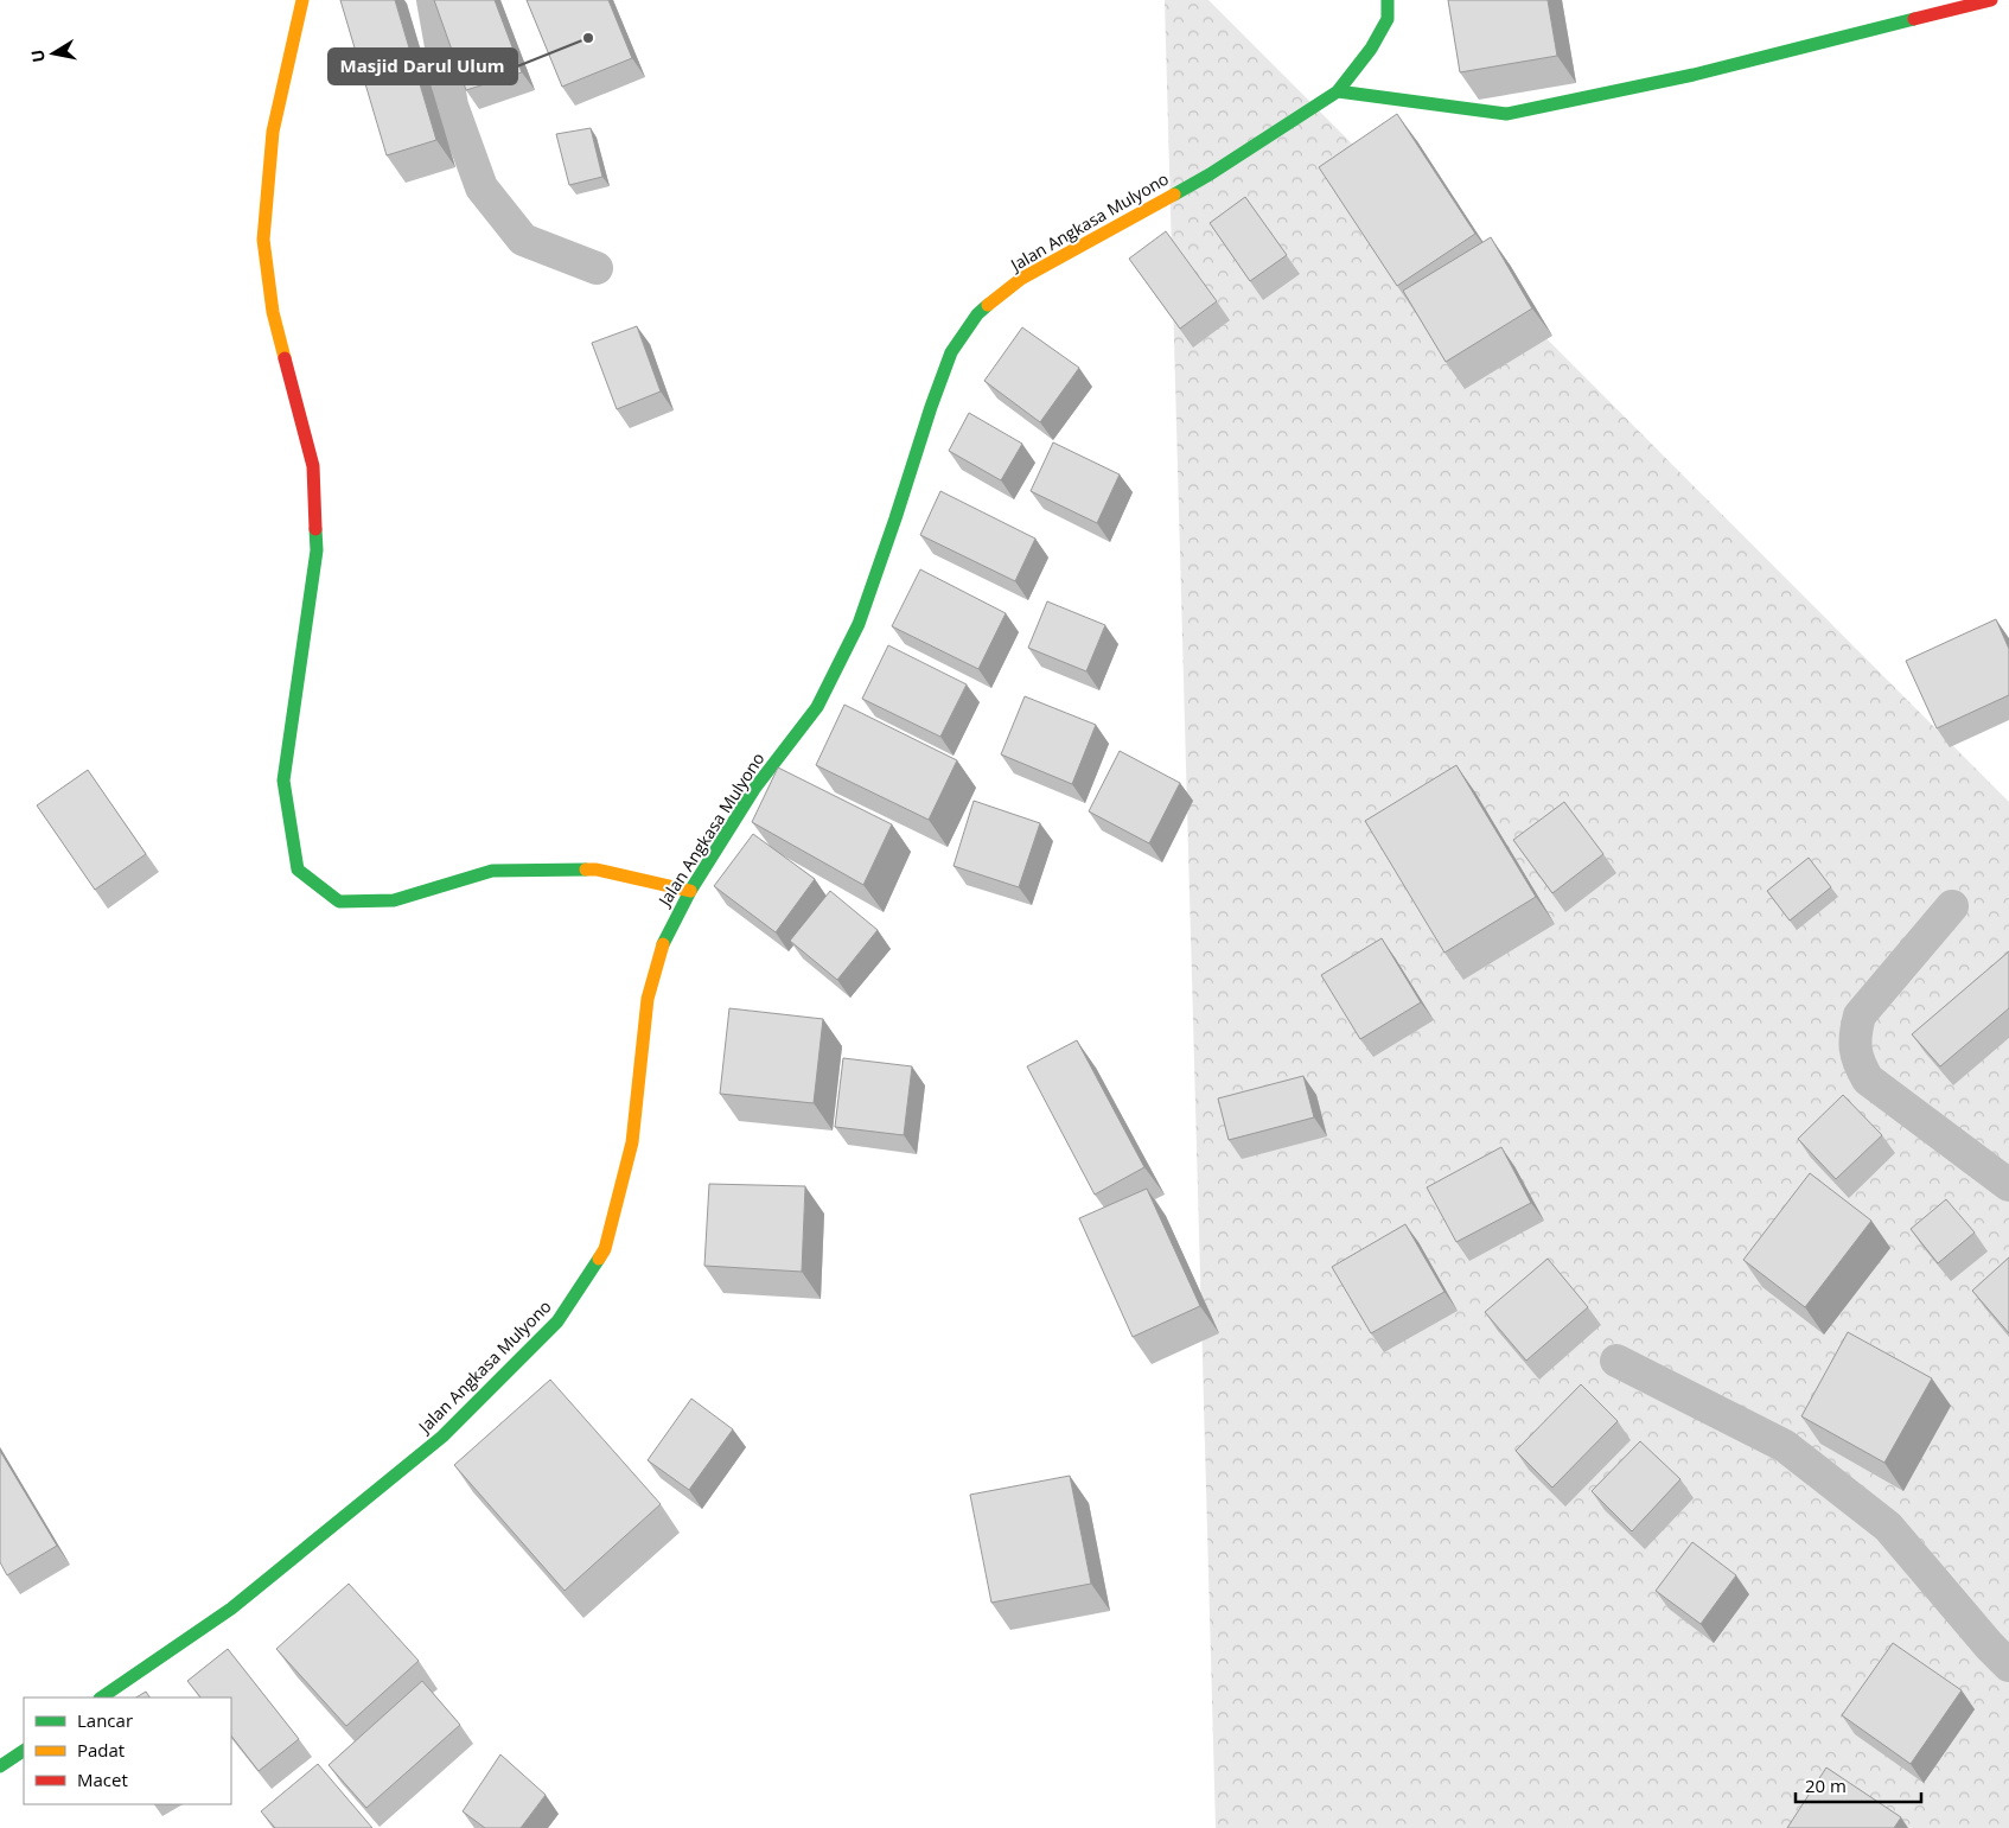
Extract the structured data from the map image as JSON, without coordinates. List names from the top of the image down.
{
  "streets": {
    "main road": ["Jalan Angkasa Mulyono"]
  },
  "places": ["Masjid Darul Ulum"],
  "legend": ["Lancar", "Padat", "Macet"],
  "scale_bar": "20 m",
  "north": "left"
}
